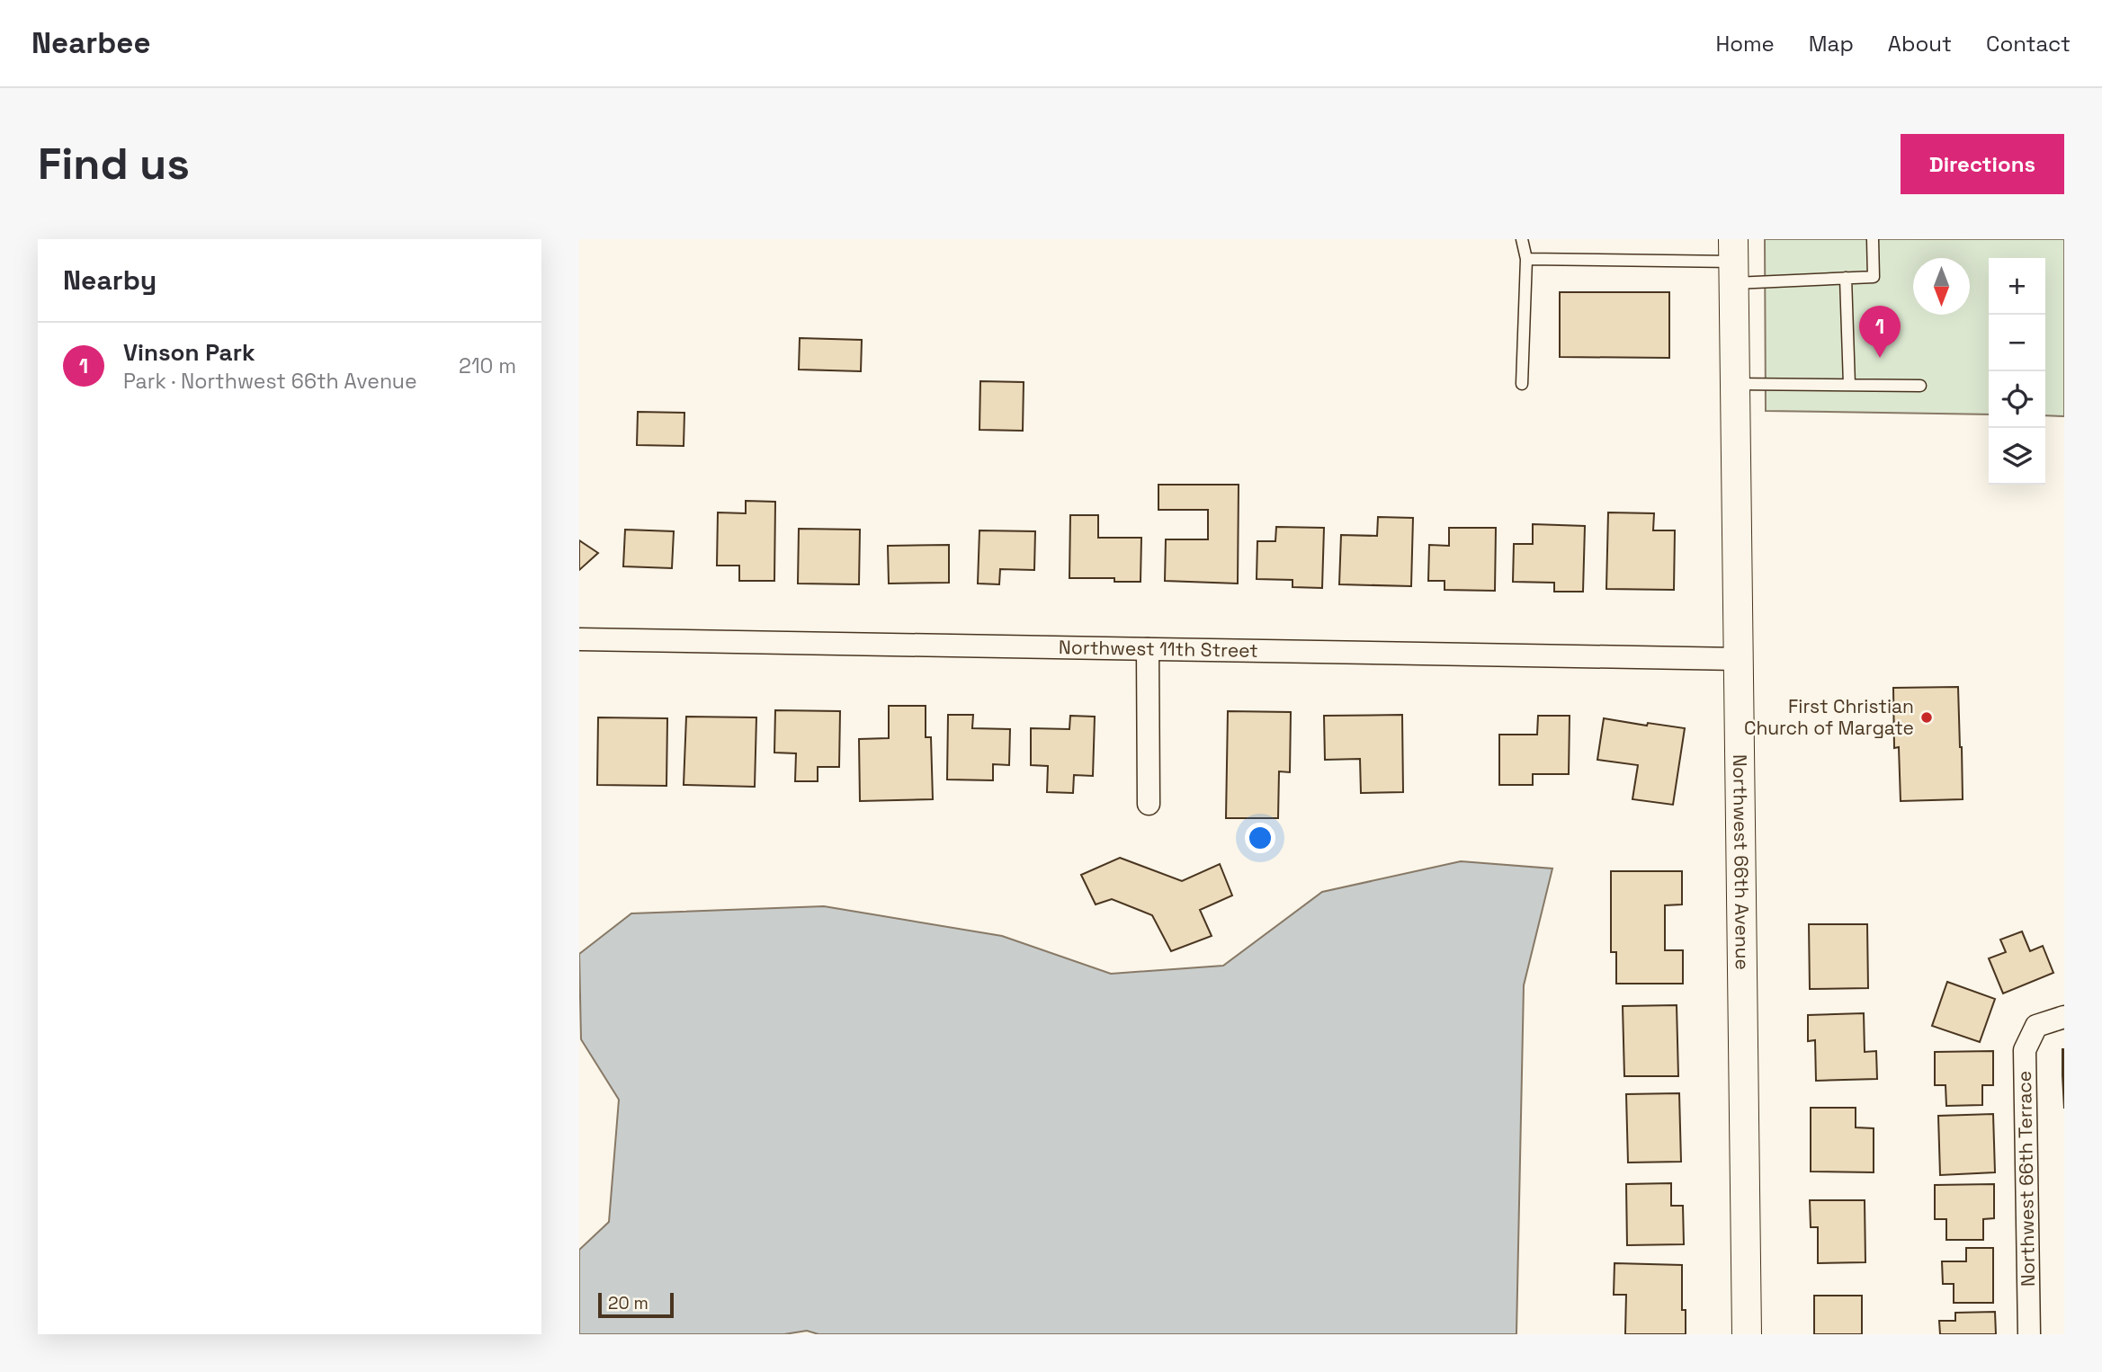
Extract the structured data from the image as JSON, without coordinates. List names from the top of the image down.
{
  "streets": {
    "street": ["Northwest 11th Street", "Northwest 66th Avenue", "Northwest 66th Terrace"]
  },
  "crossings": [
    ["Northwest 11th Street", "Northwest 66th Avenue"]
  ],
  "places": ["First Christian Church of Margate"],
  "scale_bar": "20 m",
  "north": "bottom",
  "page": {
    "header": "Nearbee",
    "nav": [
      "Home",
      "Map",
      "About",
      "Contact"
    ],
    "buttons": "Directions",
    "title": "Find us",
    "heading": "Nearby",
    "map_buttons": ["+", "−"],
    "pins": "1",
    "list": [
      {
        "mark": "1",
        "name": "Vinson Park",
        "note": "Park · Northwest 66th Avenue",
        "value": "210 m"
      }
    ],
    "scale": "20 m"
  }
}
